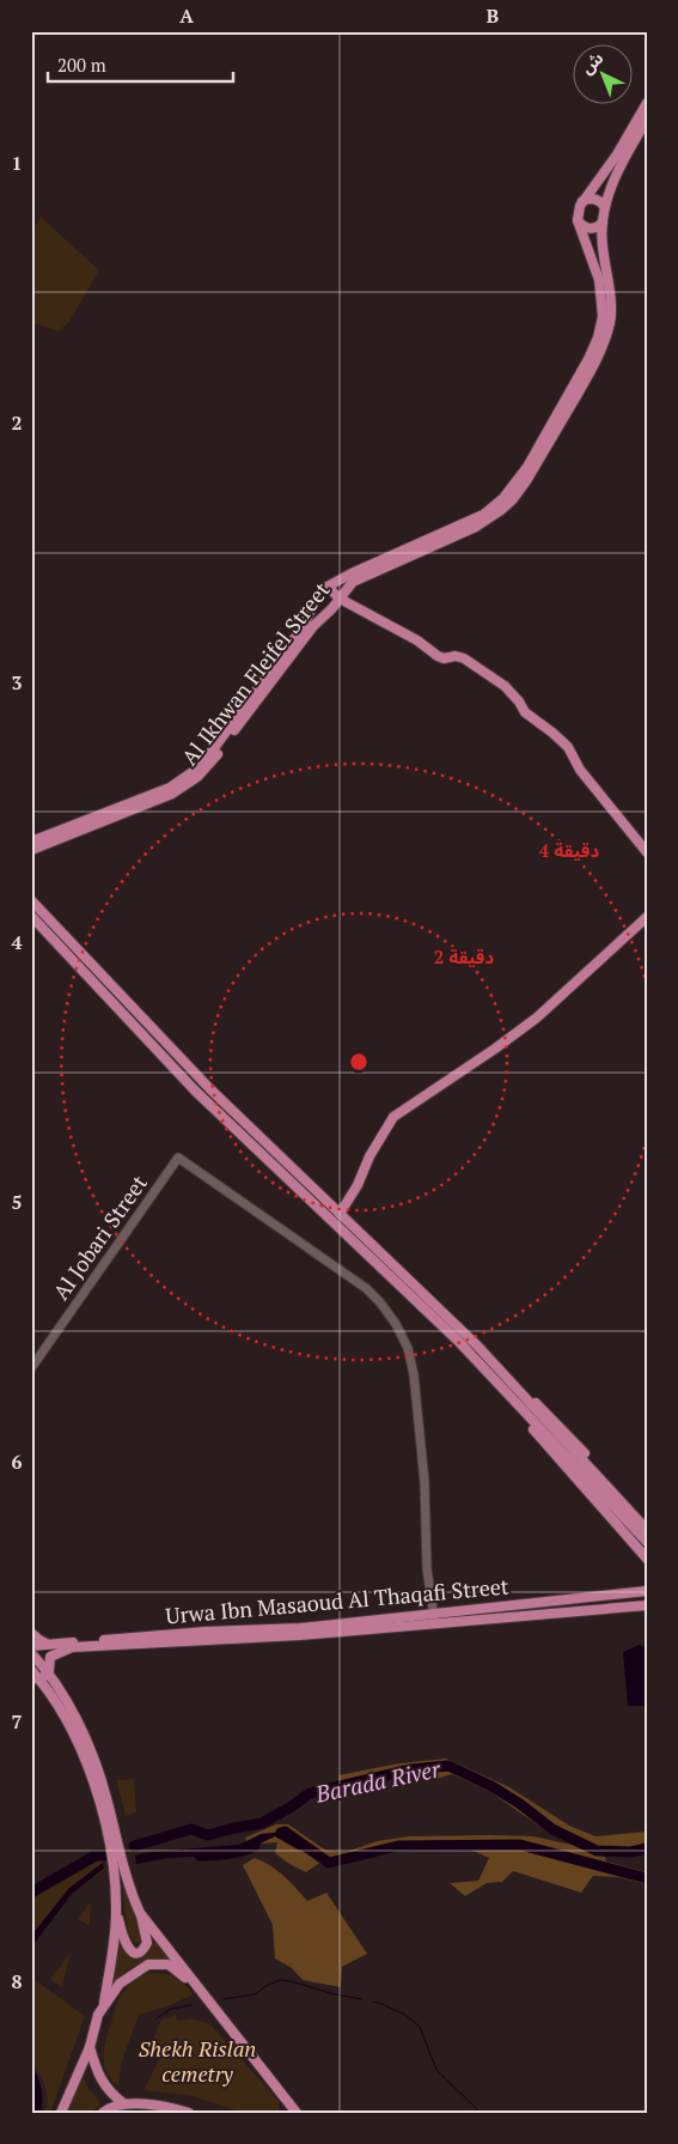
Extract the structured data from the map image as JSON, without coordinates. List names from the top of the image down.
{
  "streets": {
    "main road": ["Al Ikhwan Fleifel Street", "Al Jobari Street", "Urwa Ibn Masaoud Al Thaqafi Street"]
  },
  "crossings": [
    ["Al Jobari Street", "Urwa Ibn Masaoud Al Thaqafi Street"]
  ],
  "water": ["Barada River"],
  "parks": ["Shekh Rislan cemetry"],
  "scale_bar": "200 m",
  "north": "top left",
  "grid": {
    "columns": ["A", "B"],
    "rows": [
      "1",
      "2",
      "3",
      "4",
      "5",
      "6",
      "7",
      "8"
    ]
  },
  "rings": ["4 دقيقة", "2 دقيقة"]
}
